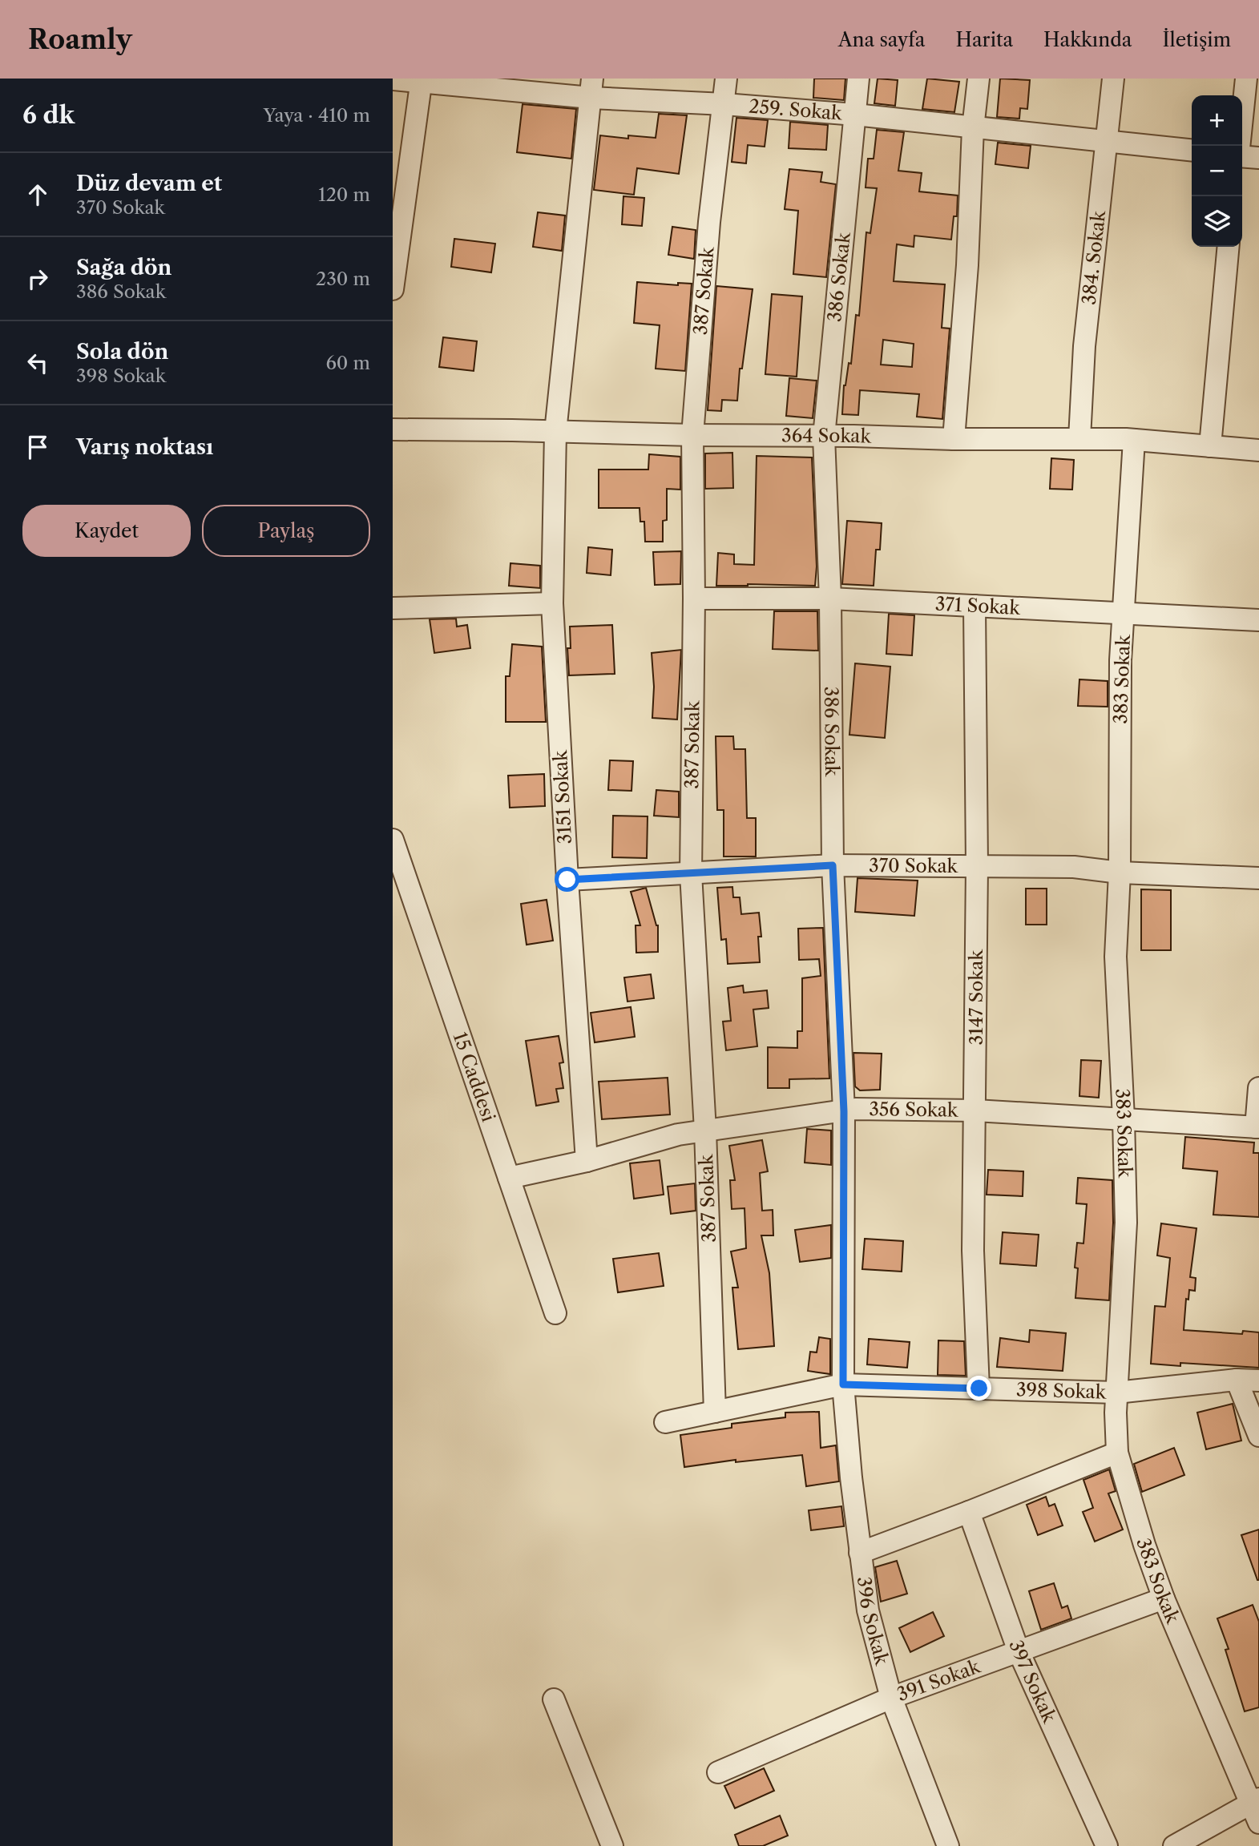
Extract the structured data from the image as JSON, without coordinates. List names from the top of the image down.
{
  "streets": {
    "street": [
      "259. Sokak",
      "384. Sokak",
      "386 Sokak",
      "387 Sokak",
      "364 Sokak",
      "371 Sokak",
      "383 Sokak",
      "3151 Sokak",
      "370 Sokak",
      "3147 Sokak",
      "15 Caddesi",
      "356 Sokak",
      "398 Sokak",
      "396 Sokak",
      "391 Sokak",
      "397 Sokak"
    ]
  },
  "crossings": [
    ["259. Sokak", "384. Sokak"],
    ["259. Sokak", "386 Sokak"],
    ["259. Sokak", "387 Sokak"],
    ["259. Sokak", "3151 Sokak"],
    ["384. Sokak", "364 Sokak"],
    ["386 Sokak", "364 Sokak"],
    ["386 Sokak", "371 Sokak"],
    ["386 Sokak", "370 Sokak"],
    ["386 Sokak", "356 Sokak"],
    ["386 Sokak", "398 Sokak"],
    ["386 Sokak", "396 Sokak"],
    ["387 Sokak", "364 Sokak"],
    ["387 Sokak", "371 Sokak"],
    ["387 Sokak", "370 Sokak"],
    ["387 Sokak", "356 Sokak"],
    ["387 Sokak", "398 Sokak"],
    ["364 Sokak", "383 Sokak"],
    ["364 Sokak", "3151 Sokak"],
    ["371 Sokak", "383 Sokak"],
    ["371 Sokak", "3147 Sokak"],
    ["383 Sokak", "370 Sokak"],
    ["383 Sokak", "356 Sokak"],
    ["383 Sokak", "398 Sokak"],
    ["383 Sokak", "391 Sokak"],
    ["3151 Sokak", "370 Sokak"],
    ["3151 Sokak", "356 Sokak"],
    ["370 Sokak", "3147 Sokak"],
    ["3147 Sokak", "356 Sokak"],
    ["3147 Sokak", "398 Sokak"],
    ["15 Caddesi", "356 Sokak"],
    ["398 Sokak", "396 Sokak"],
    ["396 Sokak", "391 Sokak"],
    ["391 Sokak", "397 Sokak"]
  ],
  "page": {
    "header": "Roamly",
    "nav": [
      "Ana sayfa",
      "Harita",
      "Hakkında",
      "İletişim"
    ],
    "heading": ["6 dk", "Yaya · 410 m"],
    "map_buttons": ["+", "−"],
    "list": [
      ["Düz devam et", "370 Sokak", "120 m"],
      ["Sağa dön", "386 Sokak", "230 m"],
      ["Sola dön", "398 Sokak", "60 m"],
      "Varış noktası"
    ],
    "buttons": ["Kaydet", "Paylaş"]
  }
}
